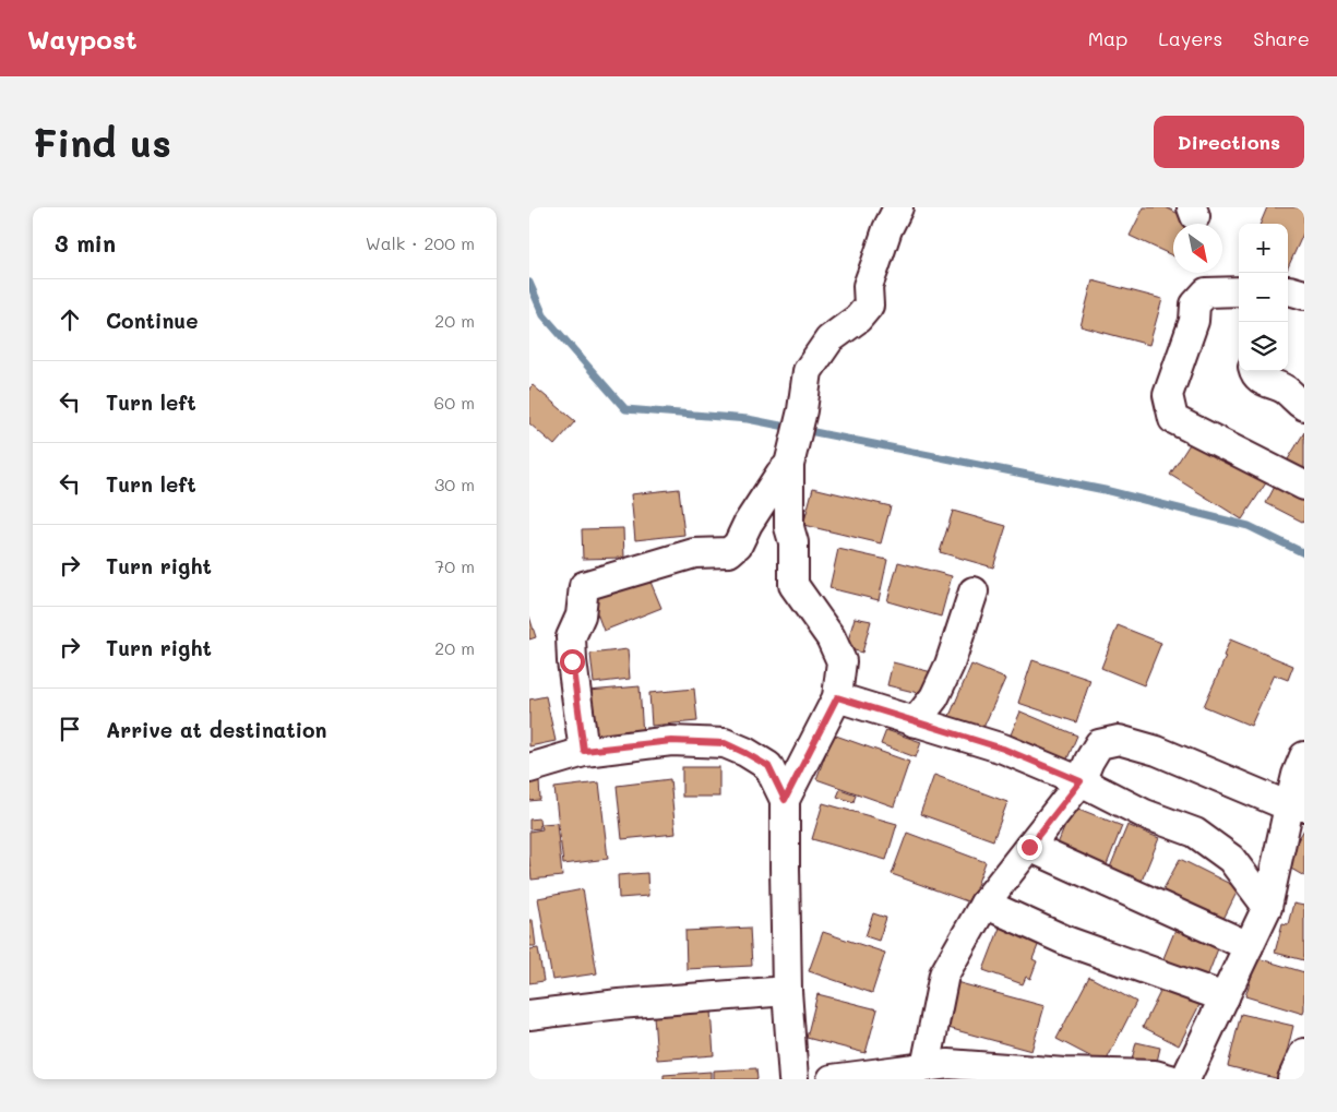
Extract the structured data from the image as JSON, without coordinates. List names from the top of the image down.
{
  "north": "bottom right",
  "page": {
    "header": "Waypost",
    "nav": ["Map", "Layers", "Share"],
    "buttons": "Directions",
    "title": "Find us",
    "heading": ["3 min", "Walk · 200 m"],
    "map_buttons": ["+", "−"],
    "list": [
      ["Continue", "20 m"],
      ["Turn left", "60 m"],
      ["Turn left", "30 m"],
      ["Turn right", "70 m"],
      ["Turn right", "20 m"],
      "Arrive at destination"
    ]
  }
}
